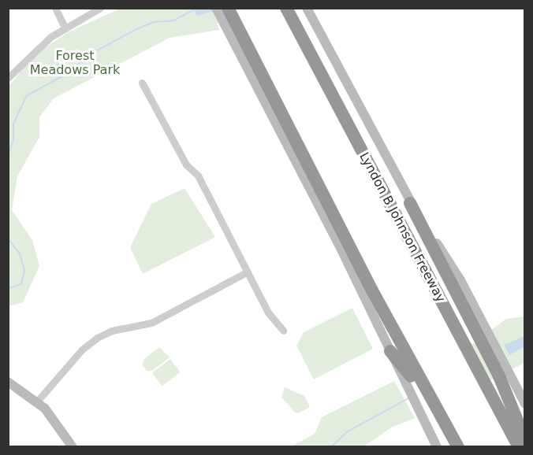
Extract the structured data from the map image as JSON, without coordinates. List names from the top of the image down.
{
  "streets": {
    "highway": ["Lyndon B Johnson Freeway"]
  },
  "parks": ["Forest Meadows Park"]
}
